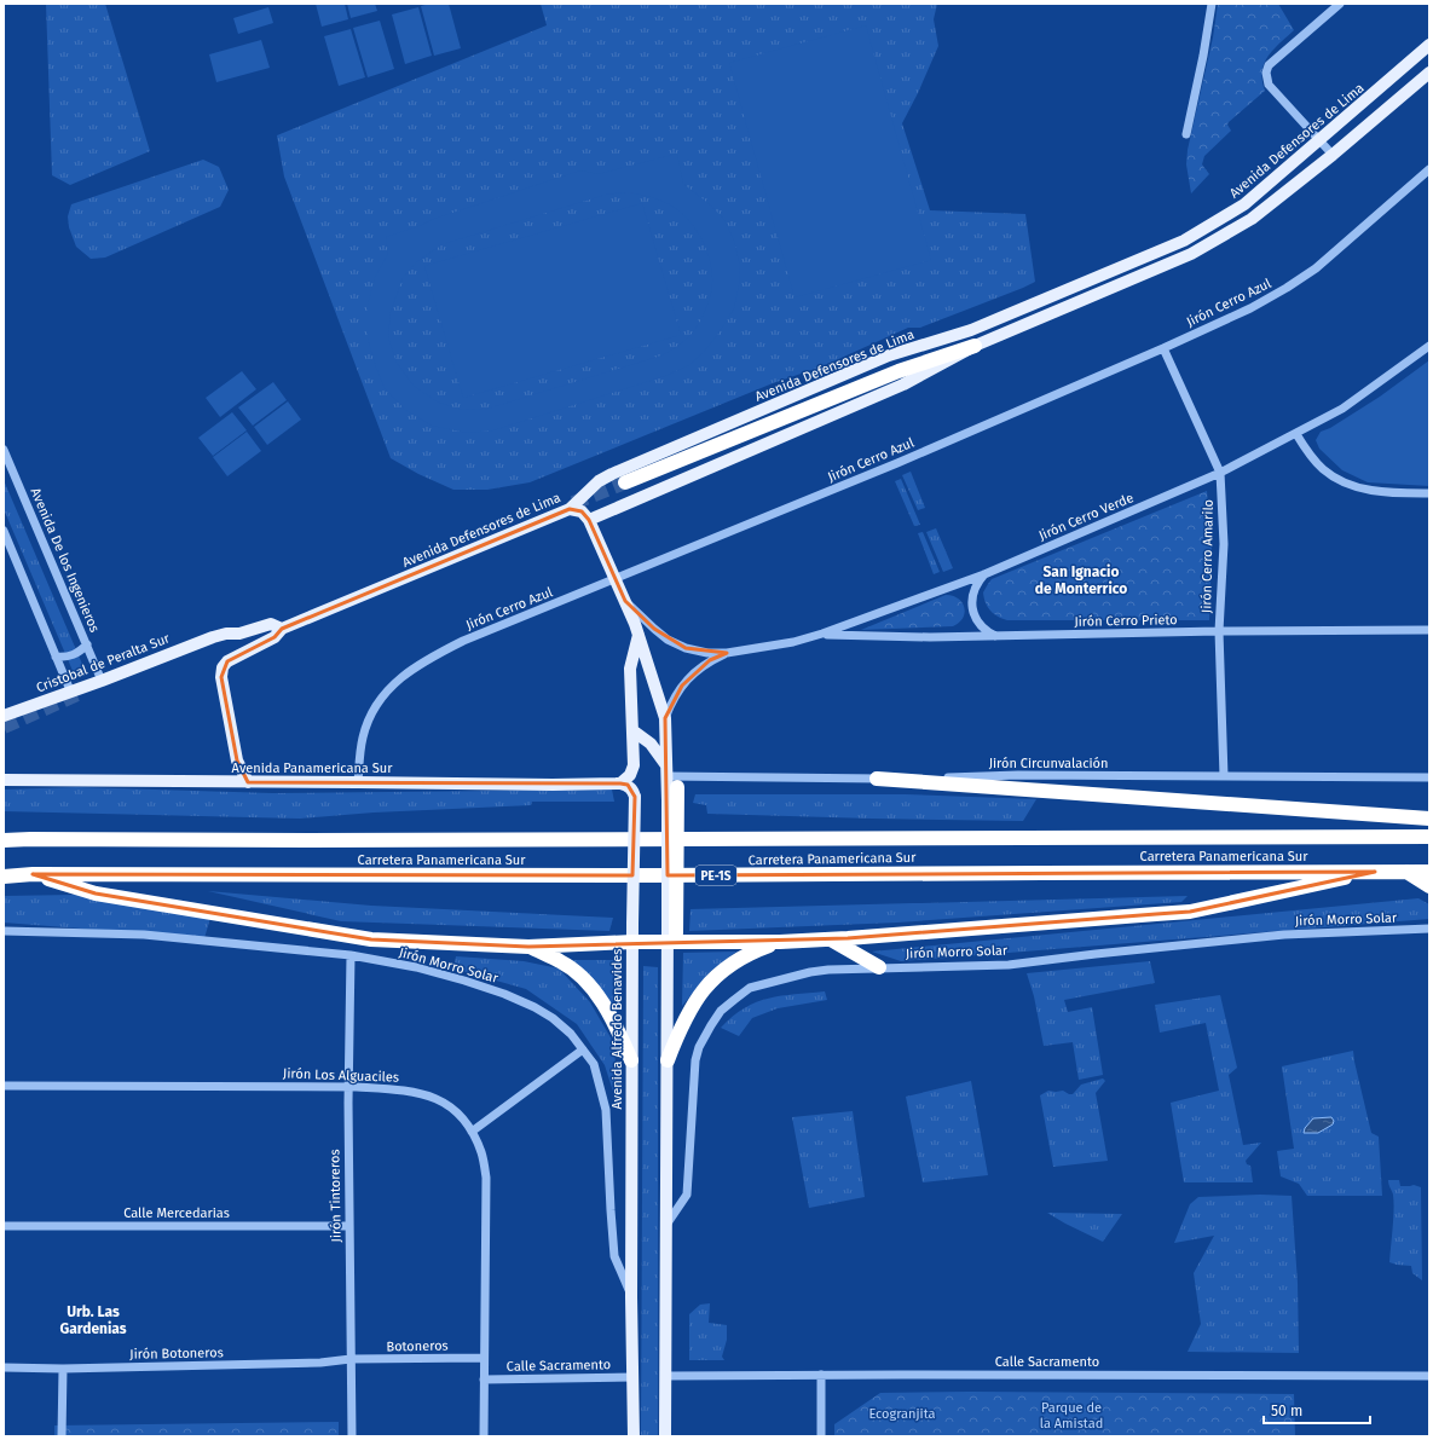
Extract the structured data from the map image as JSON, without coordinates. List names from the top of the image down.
{
  "streets": {
    "highway": ["Carretera Panamericana Sur", "PE-1S"],
    "main road": [
      "Avenida Defensores de Lima",
      "Cristobal de Peralta Sur",
      "Avenida Panamericana Sur",
      "Avenida Alfredo Benavides"
    ],
    "street": [
      "Jirón Cerro Azul",
      "Jirón Cerro Verde",
      "Jirón Cerro Amarilo",
      "Avenida De los Ingenieros",
      "Jirón Cerro Prieto",
      "Jirón Circunvalación",
      "Jirón Morro Solar",
      "Jirón Los Alguaciles",
      "Jirón Tintoreros",
      "Calle Mercedarias",
      "Botoneros",
      "Jirón Botoneros",
      "Calle Sacramento"
    ]
  },
  "crossings": [
    ["Avenida Defensores de Lima", "Cristobal de Peralta Sur"],
    ["Jirón Cerro Azul", "Jirón Cerro Amarilo"],
    ["Jirón Cerro Azul", "Avenida Panamericana Sur"],
    ["Jirón Cerro Verde", "Jirón Cerro Amarilo"],
    ["Jirón Cerro Verde", "Jirón Cerro Prieto"],
    ["Jirón Cerro Amarilo", "Jirón Cerro Prieto"],
    ["Jirón Cerro Amarilo", "Jirón Circunvalación"],
    ["Avenida De los Ingenieros", "Cristobal de Peralta Sur"],
    ["Avenida Panamericana Sur", "Avenida Alfredo Benavides"],
    ["Jirón Morro Solar", "Avenida Alfredo Benavides"],
    ["Jirón Morro Solar", "Jirón Tintoreros"],
    ["Avenida Alfredo Benavides", "Calle Sacramento"],
    ["Jirón Los Alguaciles", "Jirón Tintoreros"],
    ["Jirón Los Alguaciles", "Botoneros"],
    ["Jirón Los Alguaciles", "Calle Sacramento"],
    ["Jirón Tintoreros", "Calle Mercedarias"],
    ["Jirón Tintoreros", "Botoneros"],
    ["Jirón Tintoreros", "Jirón Botoneros"],
    ["Botoneros", "Jirón Botoneros"]
  ],
  "districts": ["San Ignacio de Monterrico", "Urb. Las Gardenias"],
  "parks": ["Parque de la Amistad", "Ecogranjita"],
  "scale_bar": "50 m"
}
